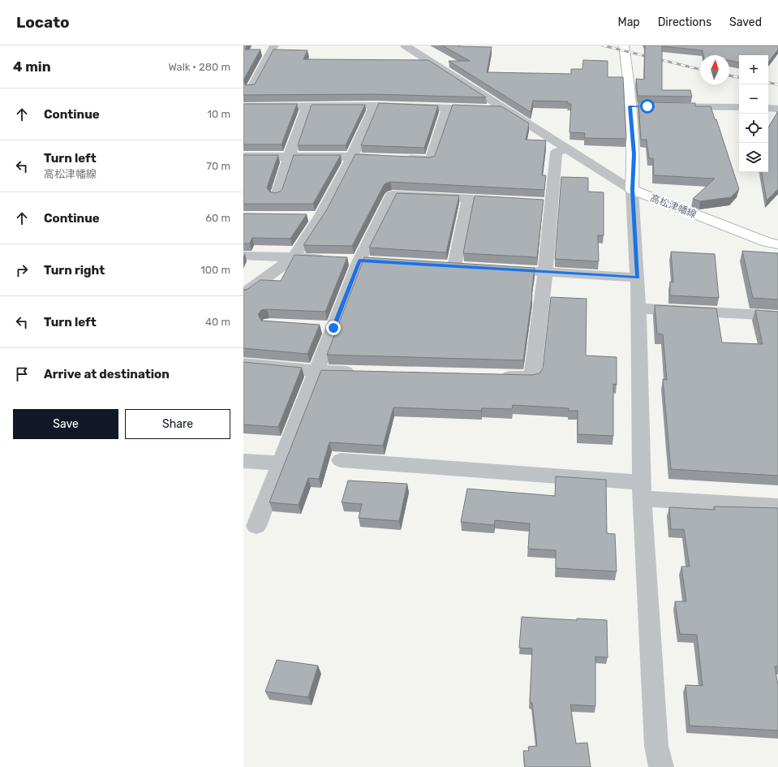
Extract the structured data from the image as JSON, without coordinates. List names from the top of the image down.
{
  "streets": {
    "main road": ["高松津幡線"]
  },
  "north": "top",
  "page": {
    "header": "Locato",
    "nav": ["Map", "Directions", "Saved"],
    "heading": ["4 min", "Walk · 280 m"],
    "map_buttons": ["+", "−"],
    "list": [
      ["Continue", "10 m"],
      ["Turn left", "高松津幡線", "70 m"],
      ["Continue", "60 m"],
      ["Turn right", "100 m"],
      ["Turn left", "40 m"],
      "Arrive at destination"
    ],
    "buttons": ["Save", "Share"]
  }
}
